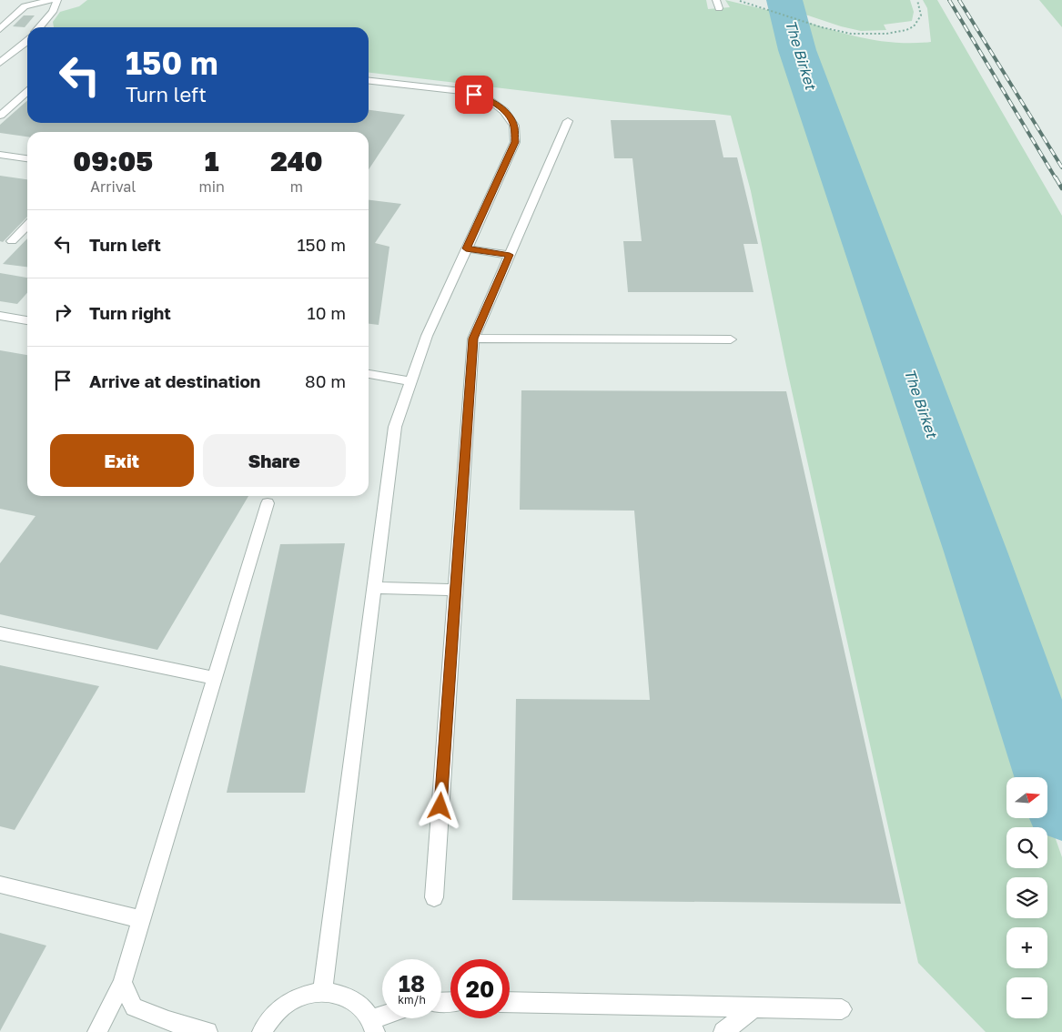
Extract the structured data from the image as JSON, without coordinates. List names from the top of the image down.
{
  "water": ["The Birket"],
  "north": "right",
  "page": {
    "turn": ["150 m", "Turn left"],
    "eta": [
      "09:05",
      "Arrival",
      "1",
      "min",
      "240",
      "m"
    ],
    "list": [
      {
        "name": "Turn left",
        "value": "150 m"
      },
      {
        "name": "Turn right",
        "value": "10 m"
      },
      {
        "name": "Arrive at destination",
        "value": "80 m"
      }
    ],
    "buttons": ["Exit", "Share"],
    "map_buttons": ["+", "−"],
    "speed": "18 km/h",
    "limit": "20"
  }
}
